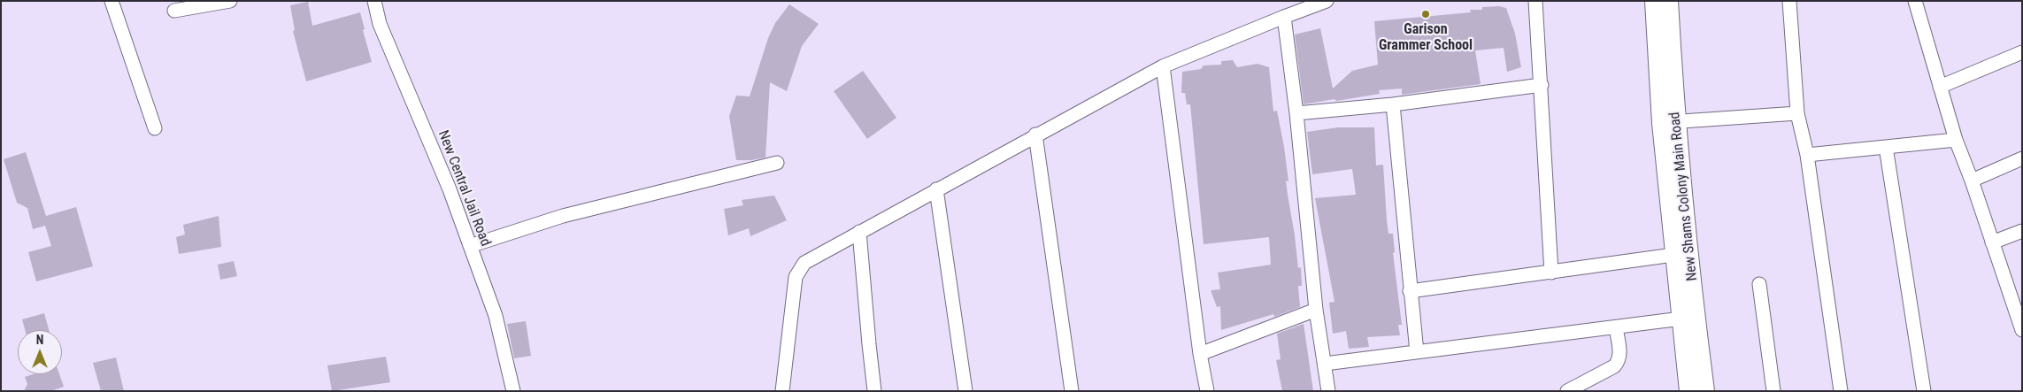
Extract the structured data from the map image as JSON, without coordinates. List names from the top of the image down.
{
  "streets": {
    "main road": ["New Shams Colony Main Road"],
    "street": ["New Central Jail Road"]
  },
  "places": ["Garison Grammer School"],
  "north": "top"
}
